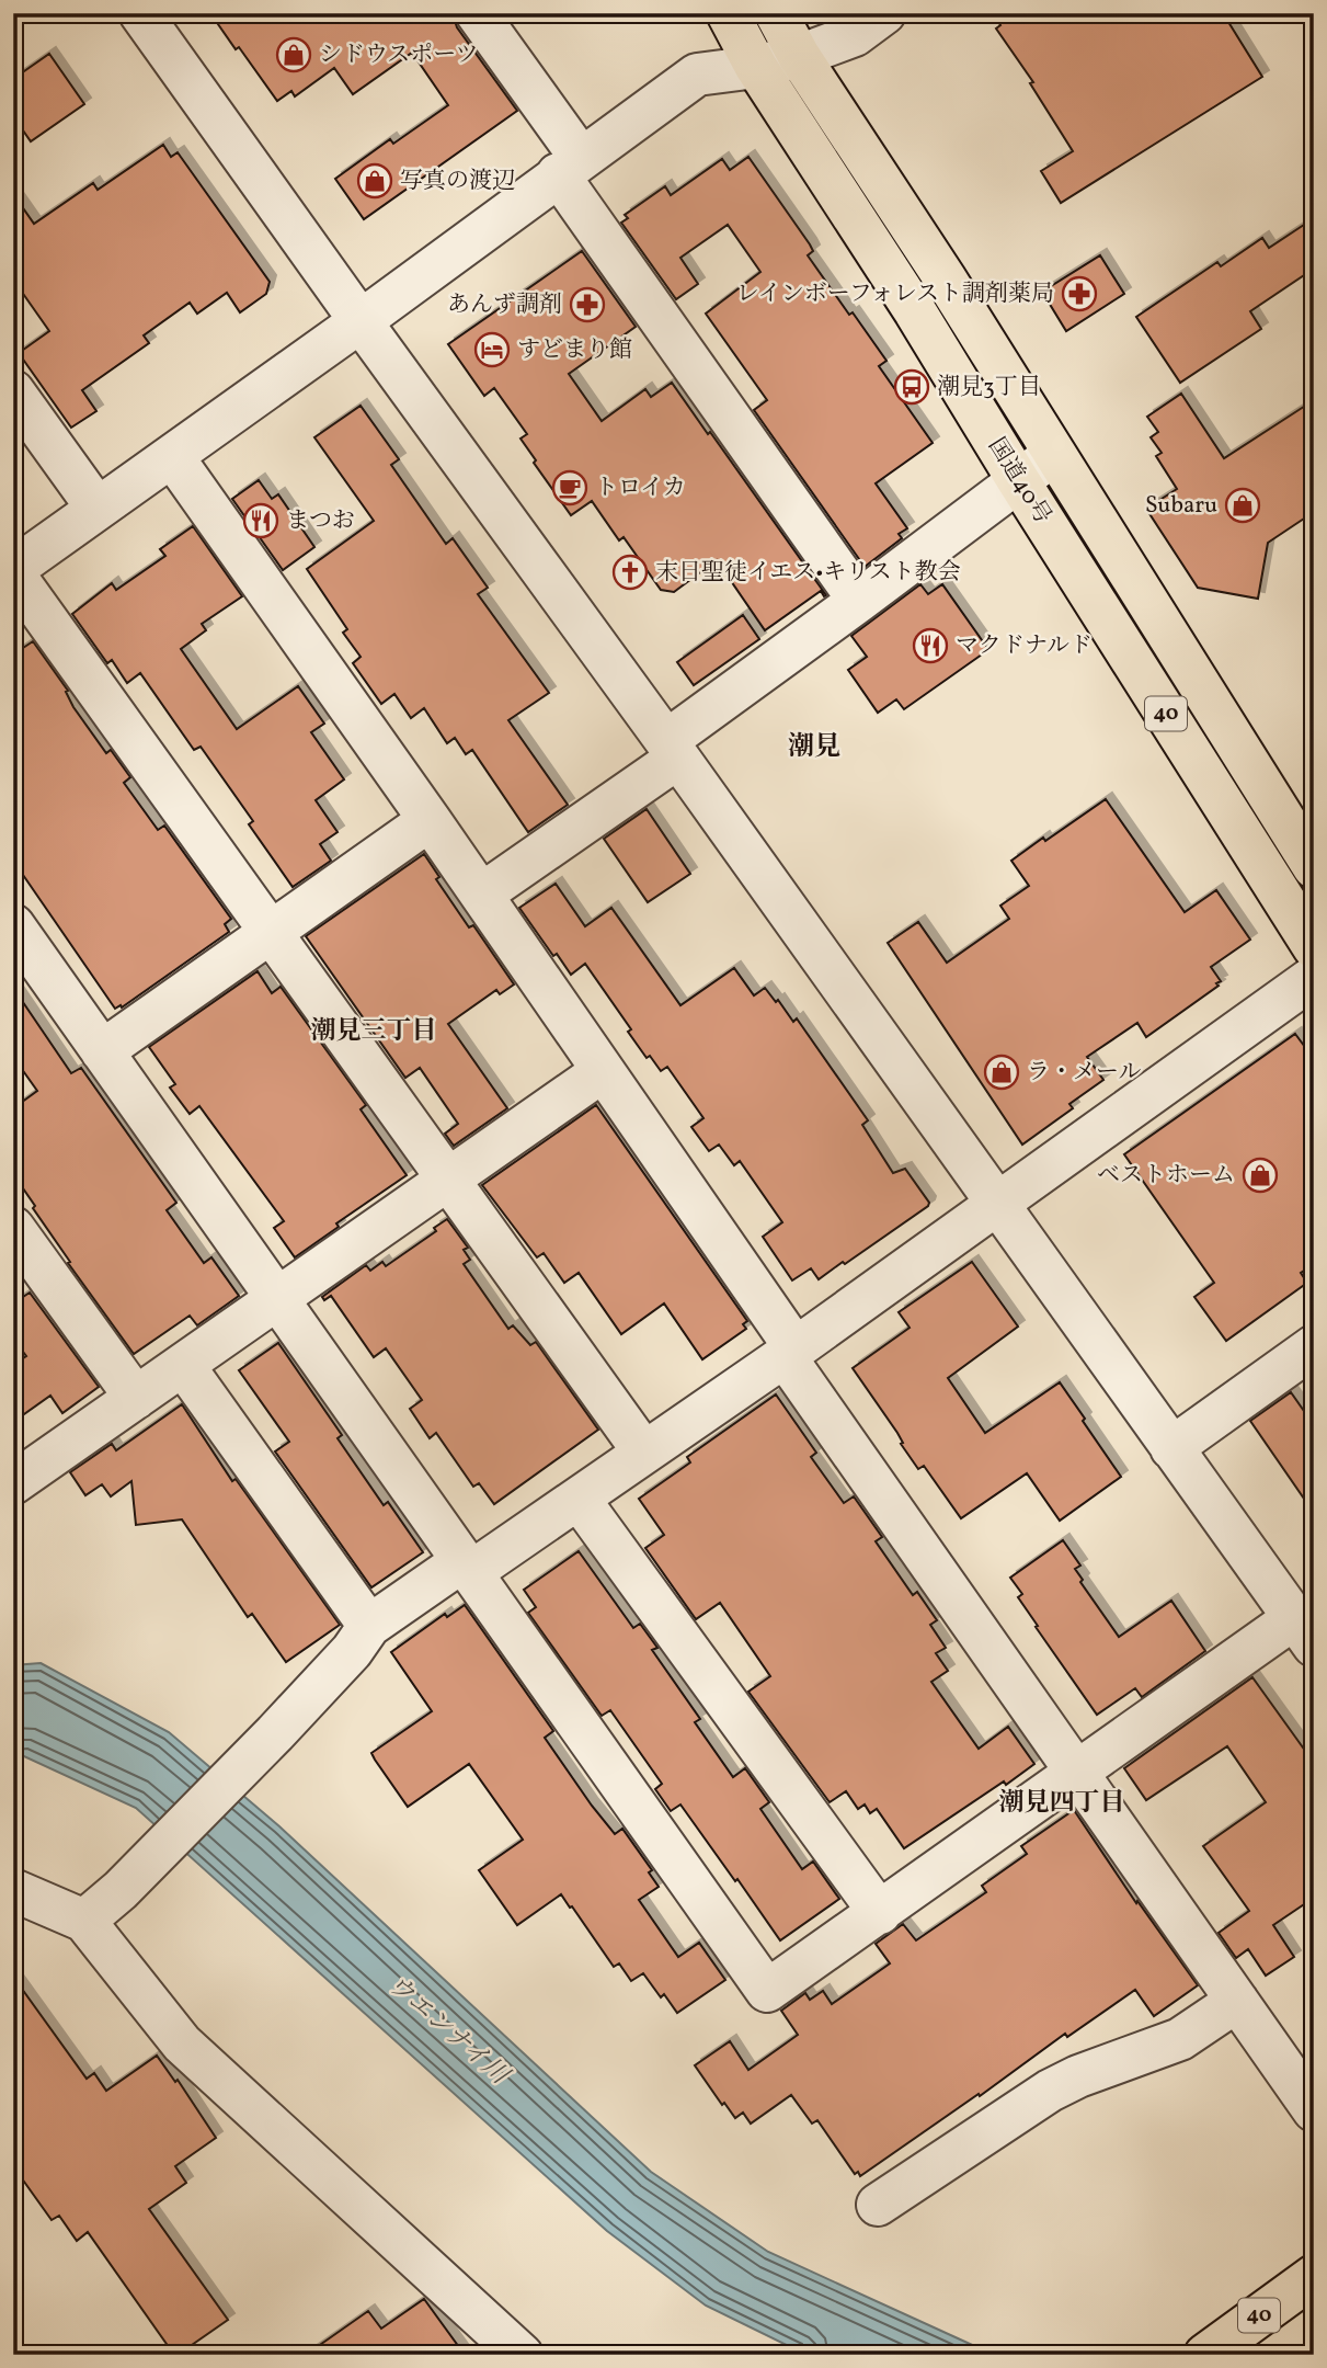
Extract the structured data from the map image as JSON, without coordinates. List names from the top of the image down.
{
  "streets": {
    "highway": ["国道40号", "40"]
  },
  "districts": ["潮見", "潮見三丁目", "潮見四丁目"],
  "water": ["ウエンナイ川"],
  "places": {
    "shop": [
      "シドウスポーツ",
      "写真の渡辺",
      "Subaru",
      "ラ・メール",
      "ベストホーム"
    ],
    "pharmacy": ["レインボーフォレスト調剤薬局", "あんず調剤"],
    "hotel": ["すどまり館"],
    "bus stop": ["潮見3丁目"],
    "cafe": ["トロイカ"],
    "restaurant": ["まつお", "マクドナルド"],
    "church": ["末日聖徒イエス•キリスト教会"]
  }
}
